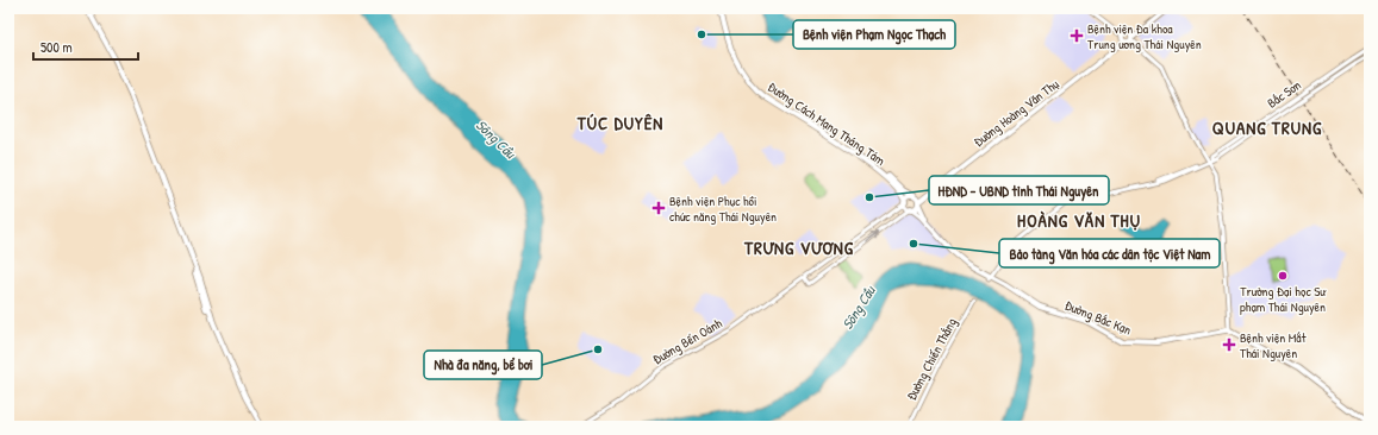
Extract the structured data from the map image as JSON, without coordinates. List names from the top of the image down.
{
  "streets": {
    "highway": ["Đường Cách Mạng Tháng Tám", "Đường Bắc Kạn"],
    "main road": [
      "Bắc Sơn",
      "Đường Hoàng Văn Thụ",
      "Đường Bến Oánh",
      "Đường Chiến Thắng"
    ]
  },
  "crossings": [
    ["Bắc Sơn", "Đường Bắc Kạn"],
    ["Đường Hoàng Văn Thụ", "Đường Cách Mạng Tháng Tám"],
    ["Đường Hoàng Văn Thụ", "Đường Bắc Kạn"],
    ["Đường Hoàng Văn Thụ", "Đường Bến Oánh"],
    ["Đường Cách Mạng Tháng Tám", "Đường Bắc Kạn"],
    ["Đường Cách Mạng Tháng Tám", "Đường Bến Oánh"],
    ["Đường Bắc Kạn", "Đường Bến Oánh"]
  ],
  "districts": [
    "TÚC DUYÊN",
    "QUANG TRUNG",
    "HOÀNG VĂN THỤ",
    "TRƯNG VƯƠNG"
  ],
  "water": ["Sông Cầu"],
  "places": {
    "other": [
      "Bệnh viện Phạm Ngọc Thạch",
      "HĐND - UBND tỉnh Thái Nguyên",
      "Bảo tàng Văn hóa các dân tộc Việt Nam",
      "Trường Đại học Sư phạm Thái Nguyên",
      "Nhà đa năng, bể bơi"
    ],
    "health": ["Bệnh viện Đa khoa Trung ương Thái Nguyên", "Bệnh viện Phục hồi chức năng Thái Nguyên", "Bệnh viện Mắt Thái Nguyên"]
  },
  "scale_bar": "500 m"
}
